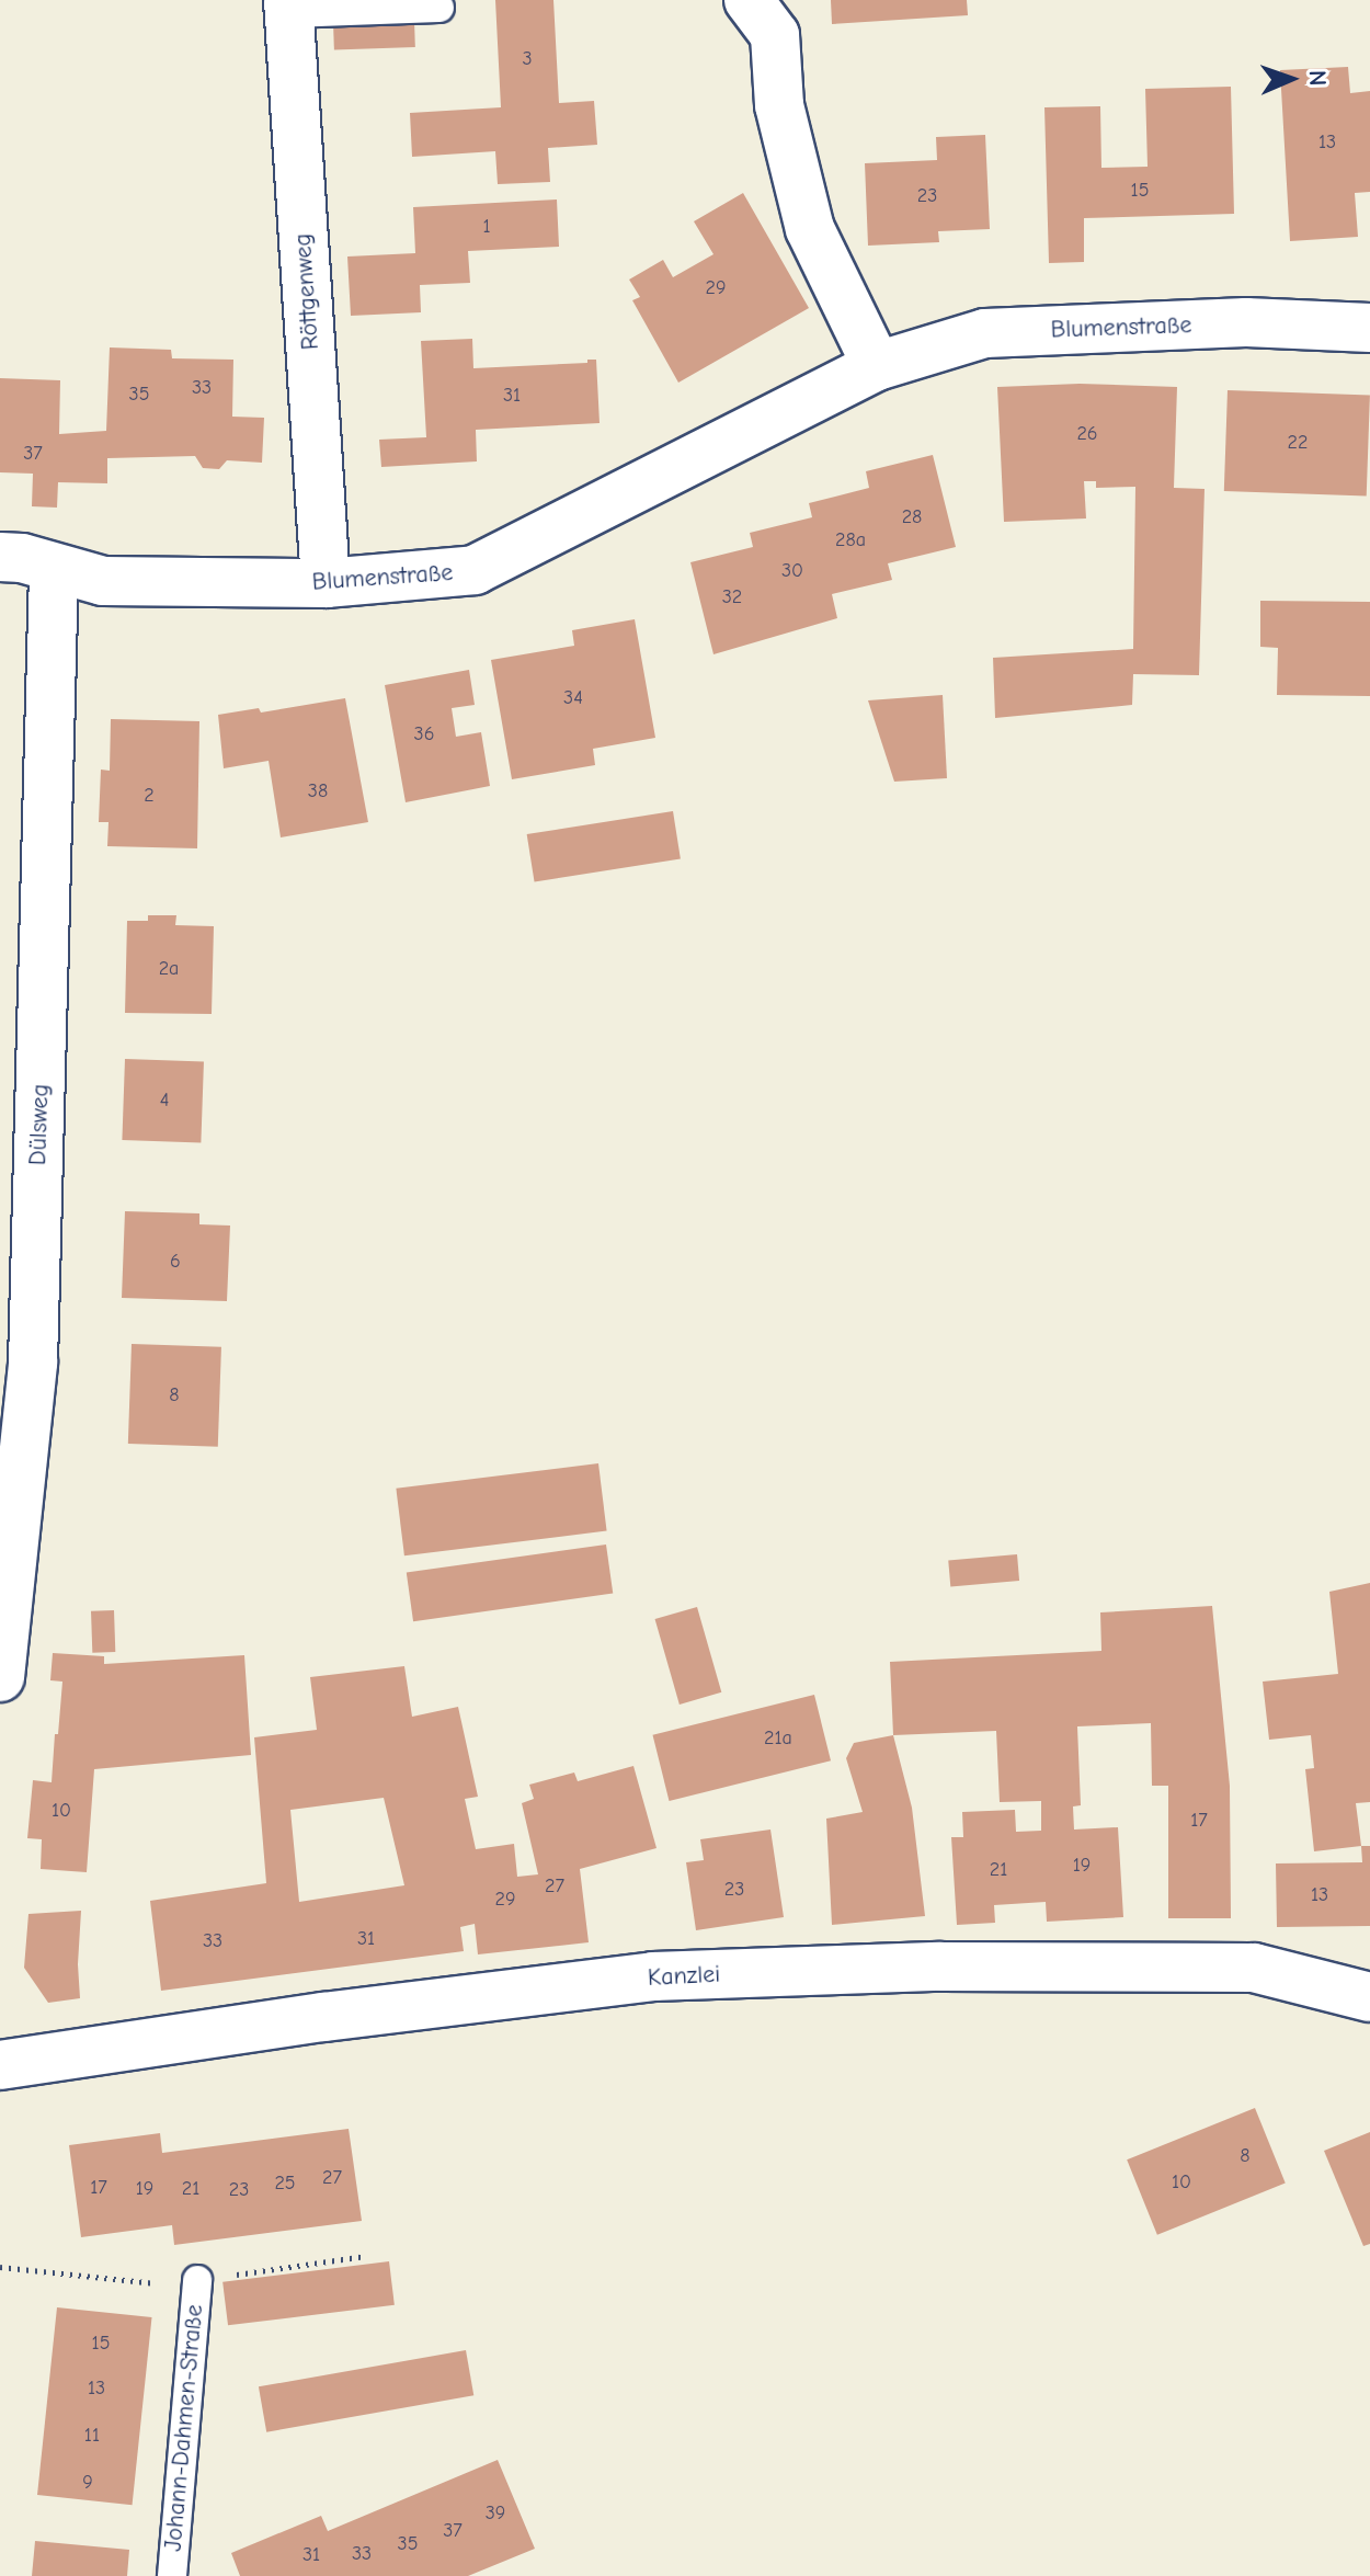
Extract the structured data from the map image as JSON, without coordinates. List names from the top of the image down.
{
  "streets": {
    "street": [
      "Röttgenweg",
      "Blumenstraße",
      "Dülsweg",
      "Kanzlei"
    ],
    "lane": ["Johann-Dahmen-Straße"]
  },
  "crossings": [
    ["Röttgenweg", "Blumenstraße"],
    ["Blumenstraße", "Dülsweg"]
  ],
  "house_numbers": [
    "3",
    "13",
    "15",
    "23",
    "1",
    "29",
    "33",
    "35",
    "31",
    "26",
    "22",
    "37",
    "28",
    "28a",
    "30",
    "32",
    "34",
    "36",
    "38",
    "2",
    "2a",
    "4",
    "6",
    "8",
    "21a",
    "10",
    "17",
    "19",
    "21",
    "27",
    "23",
    "13",
    "29",
    "31",
    "33",
    "8",
    "27",
    "10",
    "25",
    "17",
    "19",
    "21",
    "23",
    "15",
    "13",
    "11",
    "9",
    "39",
    "37",
    "35",
    "33",
    "31"
  ],
  "north": "right"
}
